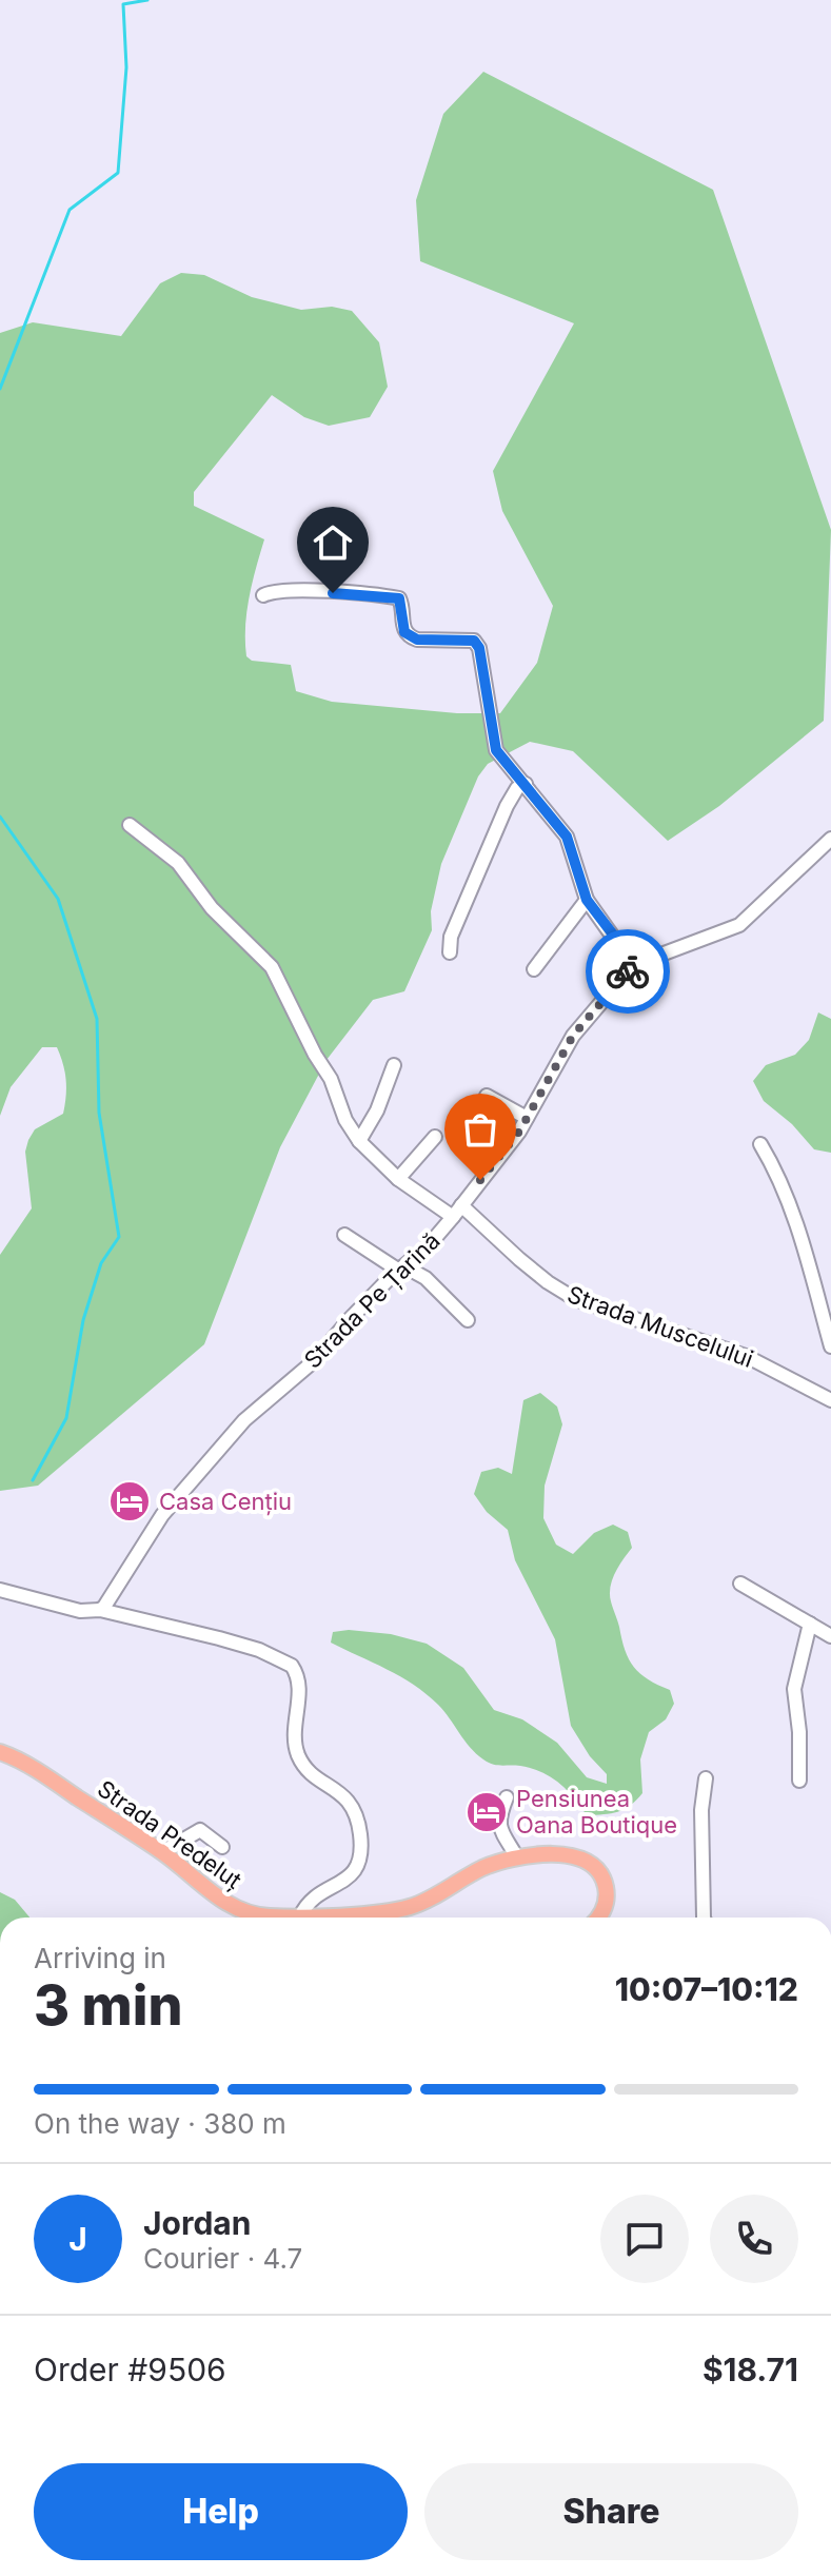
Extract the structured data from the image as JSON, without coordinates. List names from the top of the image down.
{
  "streets": {
    "main road": ["Strada Predeluț"],
    "street": ["Strada Pe Țarină", "Strada Muscelului"]
  },
  "crossings": [
    ["Strada Pe Țarină", "Strada Muscelului"]
  ],
  "places": {
    "hotel": ["Casa Cențiu", "Pensiunea Oana Boutique"]
  },
  "page": {
    "heading": ["3 min", "Arriving in", "10:07–10:12"],
    "panel": [
      "Jordan",
      "Courier · 4.7",
      "Order #9506",
      "$18.71"
    ],
    "bar": "On the way · 380 m",
    "round": "J",
    "buttons": ["Help", "Share"]
  }
}
